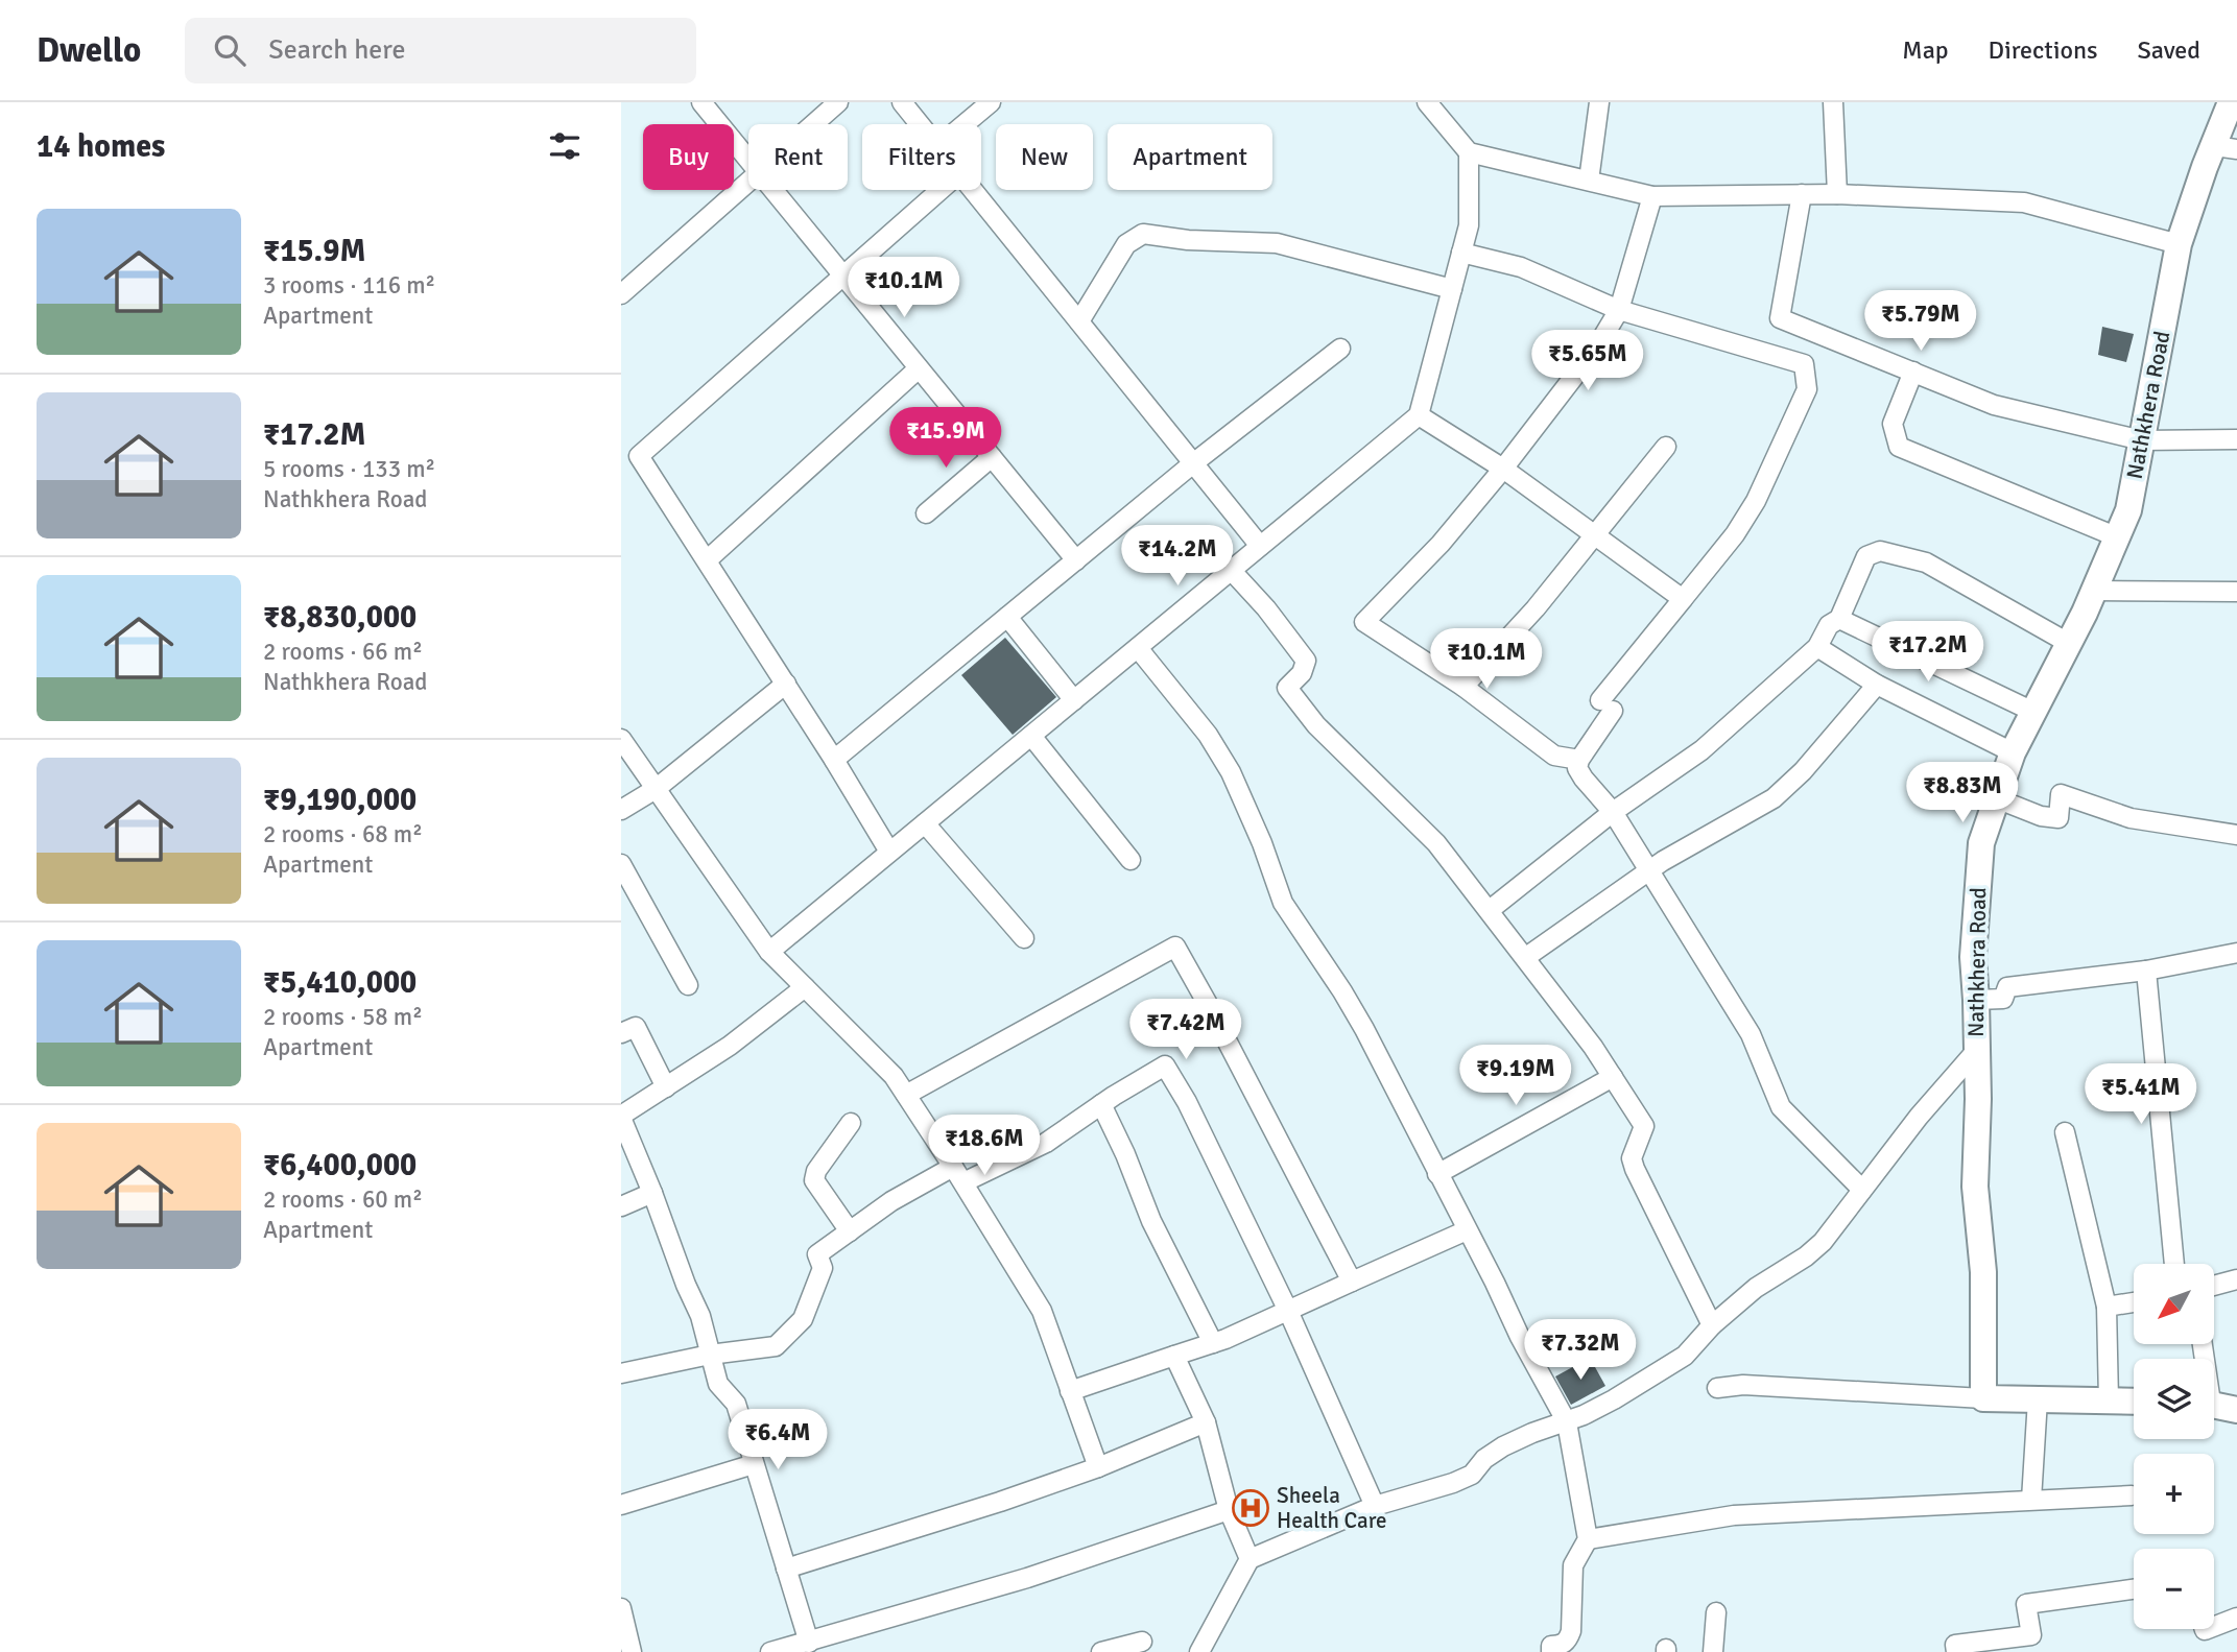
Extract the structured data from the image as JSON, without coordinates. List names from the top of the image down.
{
  "streets": {
    "street": ["Nathkhera Road"]
  },
  "places": {
    "hospital": ["Sheela Health Care"]
  },
  "north": "bottom left",
  "page": {
    "header": "Dwello",
    "search": "Search here",
    "nav": ["Map", "Directions", "Saved"],
    "heading": "14 homes",
    "chip": [
      "Buy",
      "Rent",
      "Filters",
      "New",
      "Apartment"
    ],
    "list": [
      {
        "name": "₹15.9M",
        "note": "3 rooms · 116 m² · Apartment"
      },
      {
        "name": "₹17.2M",
        "note": "5 rooms · 133 m² · Nathkhera Road"
      },
      {
        "name": "₹8,830,000",
        "note": "2 rooms · 66 m² · Nathkhera Road"
      },
      {
        "name": "₹9,190,000",
        "note": "2 rooms · 68 m² · Apartment"
      },
      {
        "name": "₹5,410,000",
        "note": "2 rooms · 58 m² · Apartment"
      },
      {
        "name": "₹6,400,000",
        "note": "2 rooms · 60 m² · Apartment"
      }
    ],
    "price": [
      "₹10.1M",
      "₹5.79M",
      "₹5.65M",
      "₹15.9M",
      "₹14.2M",
      "₹17.2M",
      "₹10.1M",
      "₹8.83M",
      "₹7.42M",
      "₹9.19M",
      "₹5.41M",
      "₹18.6M",
      "₹7.32M",
      "₹6.4M"
    ],
    "map_buttons": ["+", "−"]
  }
}
